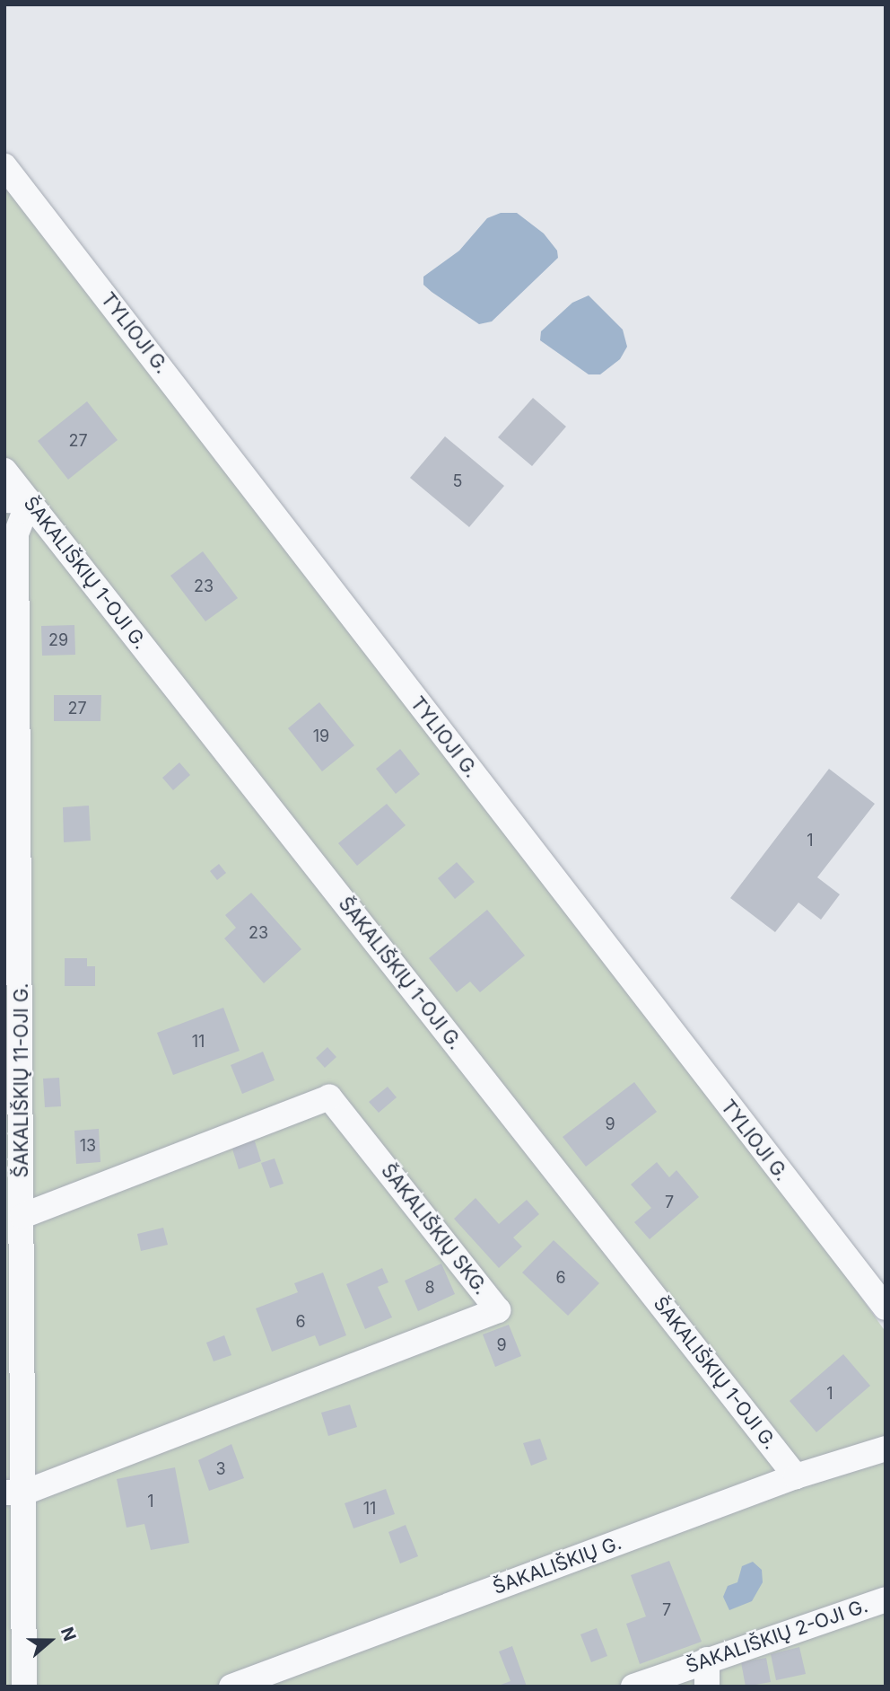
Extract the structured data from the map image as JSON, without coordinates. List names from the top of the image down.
{
  "streets": {
    "street": [
      "TYLIOJI G.",
      "ŠAKALIŠKIŲ 1-OJI G.",
      "ŠAKALIŠKIŲ 11-OJI G.",
      "ŠAKALIŠKIŲ SKG.",
      "ŠAKALIŠKIŲ G.",
      "ŠAKALIŠKIŲ 2-OJI G."
    ]
  },
  "crossings": [
    ["ŠAKALIŠKIŲ 1-OJI G.", "ŠAKALIŠKIŲ 11-OJI G."],
    ["ŠAKALIŠKIŲ 1-OJI G.", "ŠAKALIŠKIŲ G."],
    ["ŠAKALIŠKIŲ 11-OJI G.", "ŠAKALIŠKIŲ SKG."]
  ],
  "house_numbers": [
    "27",
    "5",
    "23",
    "29",
    "27",
    "19",
    "1",
    "23",
    "11",
    "9",
    "13",
    "7",
    "6",
    "8",
    "6",
    "9",
    "1",
    "3",
    "1",
    "11",
    "7"
  ],
  "north": "right"
}
